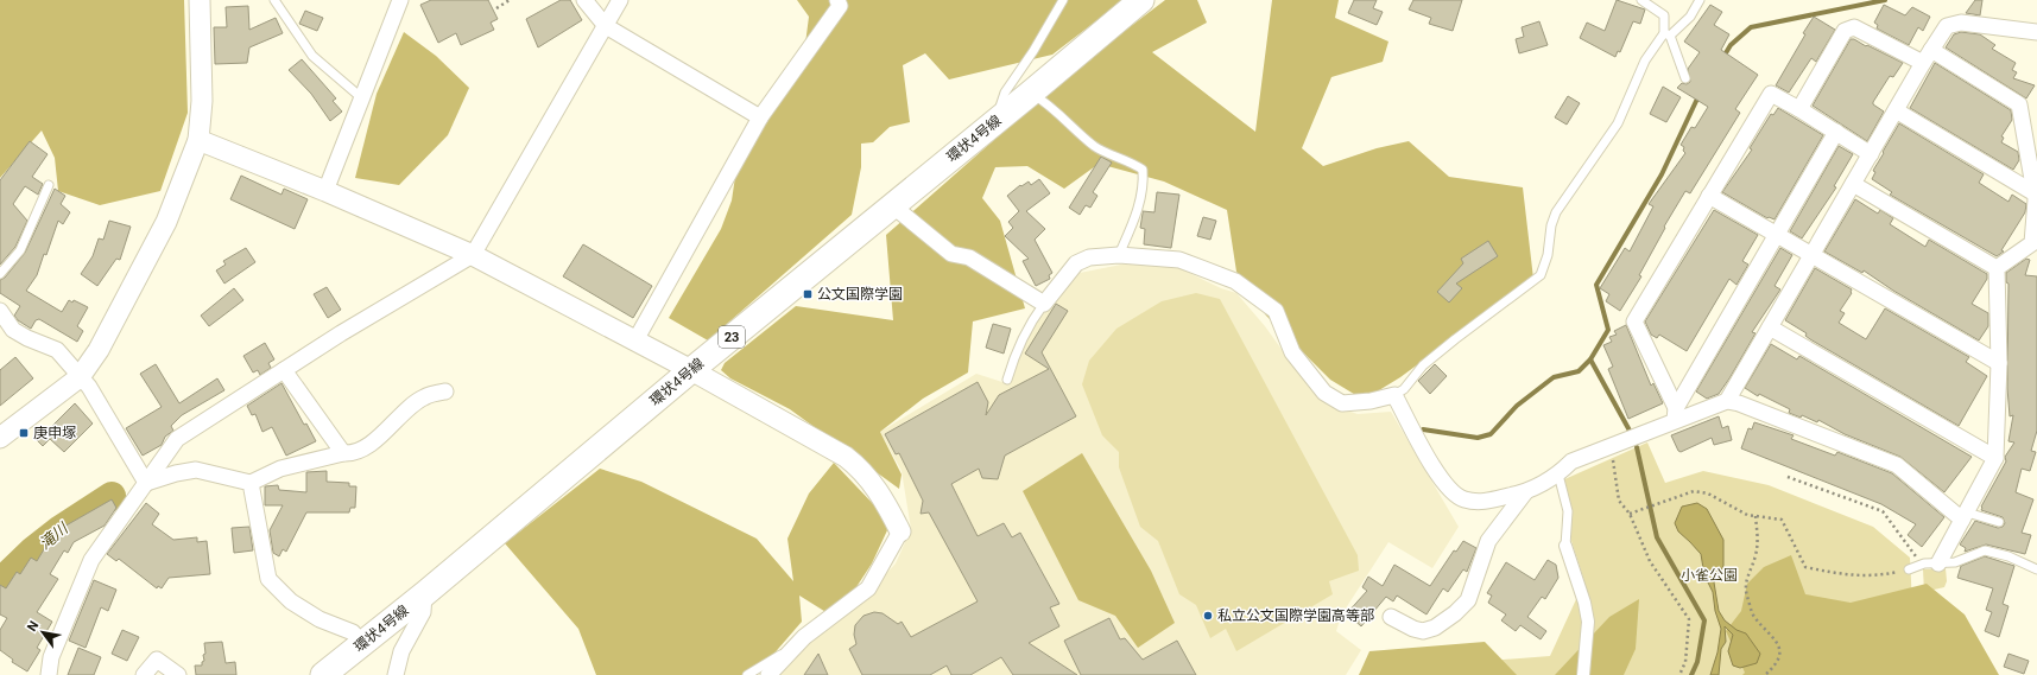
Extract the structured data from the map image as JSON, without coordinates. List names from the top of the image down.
{
  "streets": {
    "main road": ["環状4号線", "23"]
  },
  "water": ["滝川"],
  "parks": ["小雀公園"],
  "places": {
    "transit": ["公文国際学園", "庚申塚"],
    "other": ["私立公文国際学園高等部"]
  },
  "north": "top left"
}
